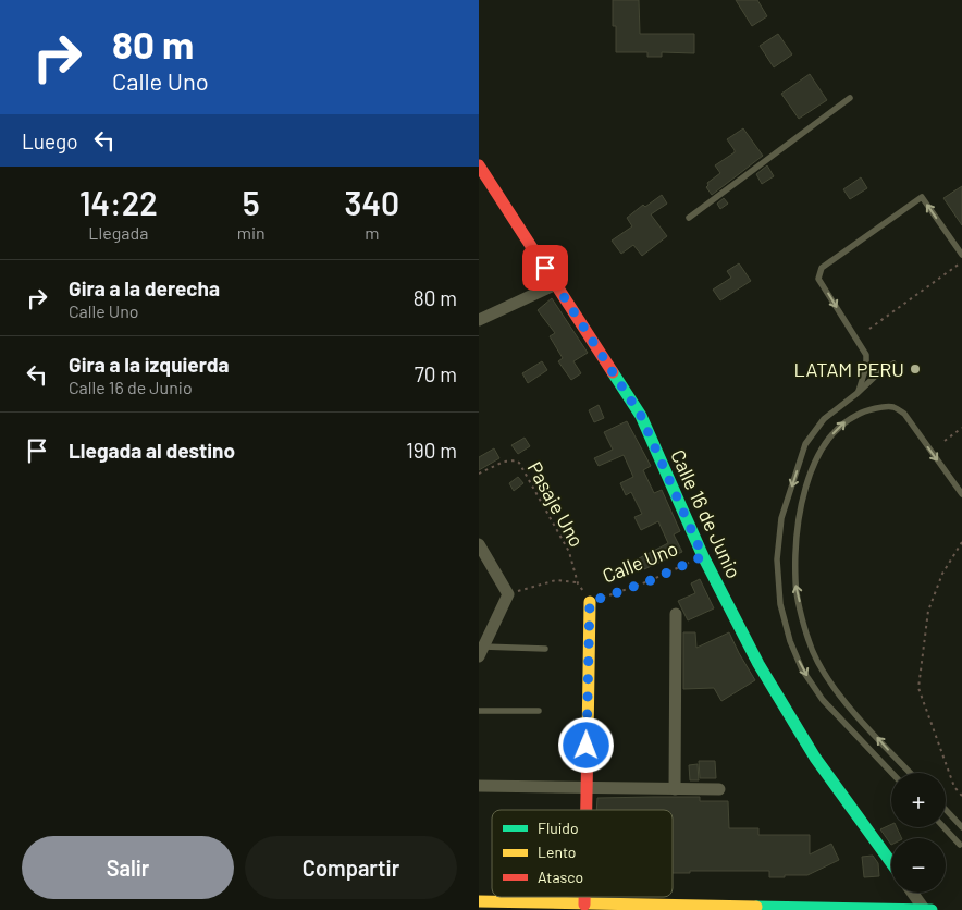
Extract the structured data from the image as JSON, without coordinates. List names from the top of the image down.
{
  "streets": {
    "street": ["Calle 16 de Junio"],
    "path": ["Pasaje Uno", "Calle Uno"]
  },
  "crossings": [
    ["Pasaje Uno", "Calle Uno"],
    ["Calle 16 de Junio", "Calle Uno"]
  ],
  "places": ["LATAM PERU"],
  "legend": ["Fluido", "Lento", "Atasco"],
  "page": {
    "turn": ["80 m", "Calle Uno"],
    "then": "Luego",
    "eta": [
      "14:22",
      "Llegada",
      "5",
      "min",
      "340",
      "m"
    ],
    "list": [
      {
        "name": "Gira a la derecha",
        "note": "Calle Uno",
        "value": "80 m"
      },
      {
        "name": "Gira a la izquierda",
        "note": "Calle 16 de Junio",
        "value": "70 m"
      },
      {
        "name": "Llegada al destino",
        "value": "190 m"
      }
    ],
    "map_buttons": ["+", "−"],
    "buttons": ["Salir", "Compartir"]
  }
}
